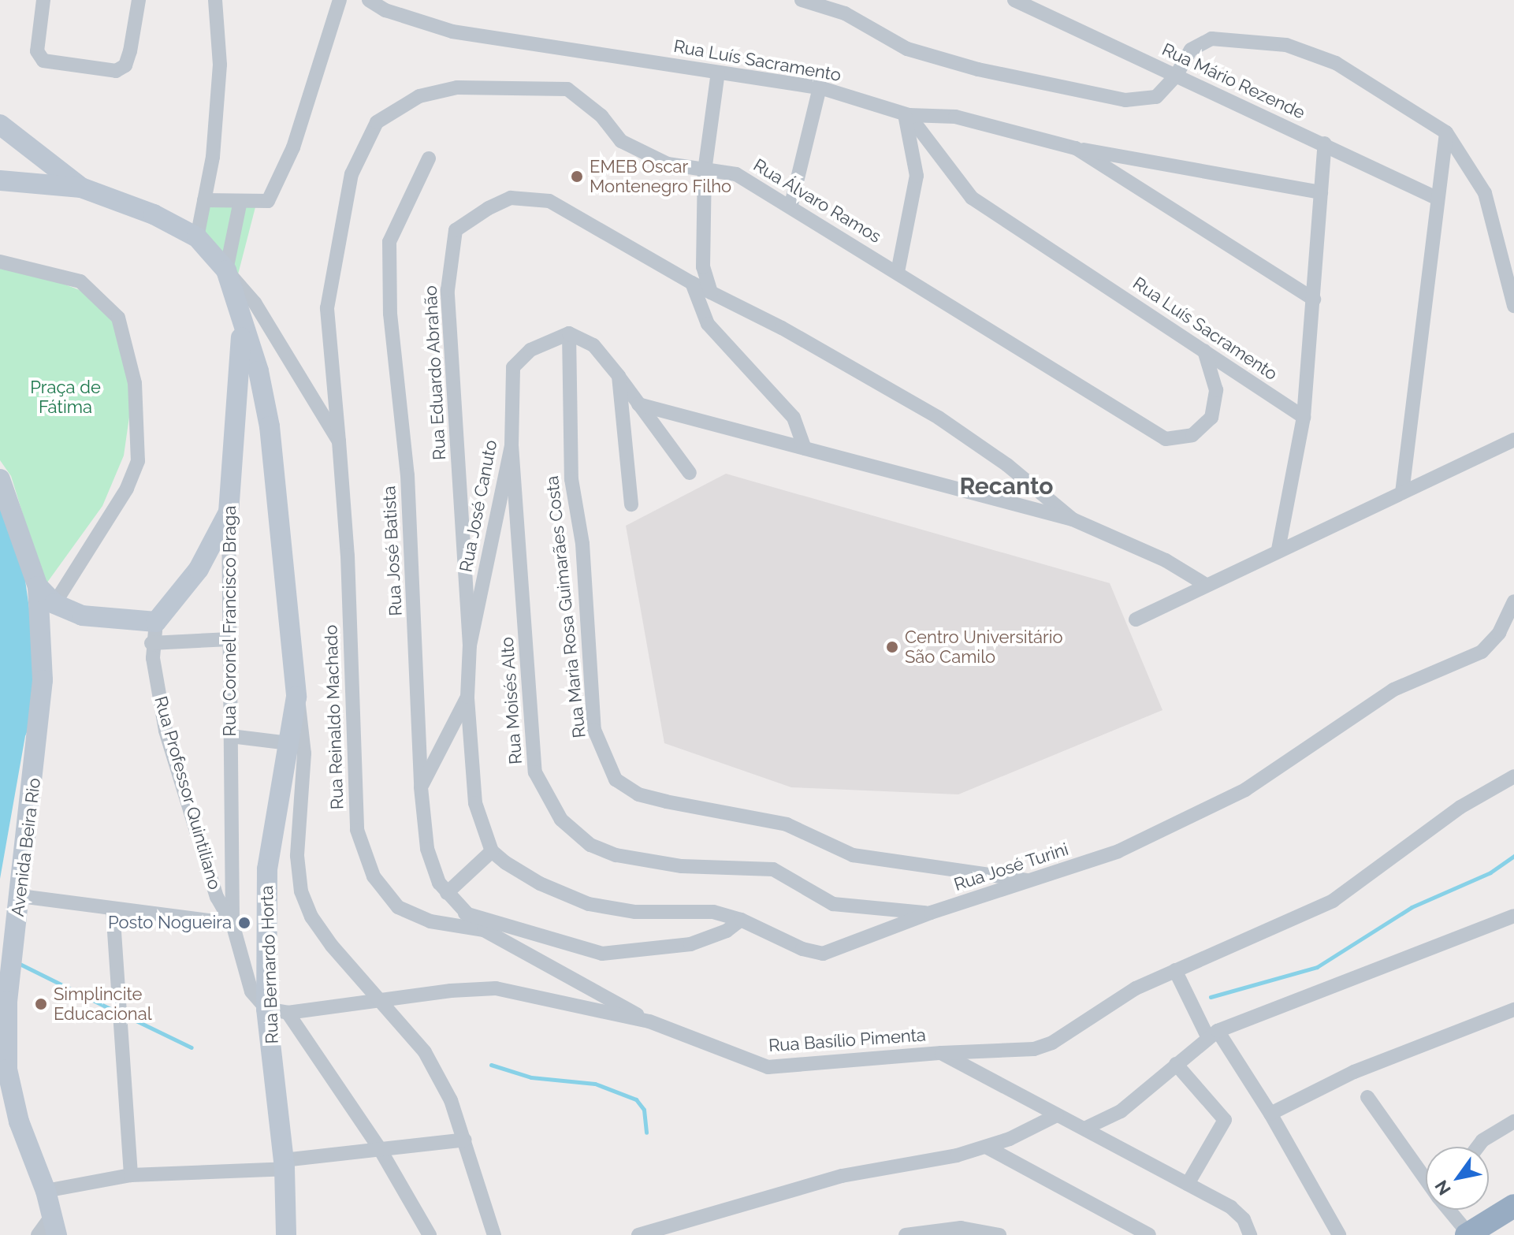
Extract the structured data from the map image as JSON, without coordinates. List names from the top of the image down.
{
  "streets": {
    "main road": [
      "Rua Coronel Francisco Braga",
      "Rua Professor Quintiliano",
      "Avenida Beira Rio",
      "Rua Bernardo Horta"
    ],
    "street": [
      "Rua Luís Sacramento",
      "Rua Mário Rezende",
      "Rua Álvaro Ramos",
      "Rua Eduardo Abrahão",
      "Rua José Canuto",
      "Rua José Batista",
      "Rua Maria Rosa Guimarães Costa",
      "Rua Moisés Alto",
      "Rua Reinaldo Machado",
      "Rua José Turini",
      "Rua Basílio Pimenta"
    ]
  },
  "crossings": [
    ["Rua Luís Sacramento", "Rua Álvaro Ramos"],
    ["Rua Álvaro Ramos", "Rua Reinaldo Machado"],
    ["Rua Eduardo Abrahão", "Rua José Canuto"],
    ["Rua José Canuto", "Rua José Batista"],
    ["Rua José Canuto", "Rua Maria Rosa Guimarães Costa"],
    ["Rua José Canuto", "Rua Moisés Alto"],
    ["Rua José Batista", "Rua Reinaldo Machado"],
    ["Rua Maria Rosa Guimarães Costa", "Rua José Turini"],
    ["Rua Coronel Francisco Braga", "Rua Professor Quintiliano"],
    ["Rua Coronel Francisco Braga", "Rua Bernardo Horta"],
    ["Rua Moisés Alto", "Rua José Turini"],
    ["Rua Reinaldo Machado", "Rua Bernardo Horta"],
    ["Rua Reinaldo Machado", "Rua Basílio Pimenta"],
    ["Rua Professor Quintiliano", "Rua Bernardo Horta"],
    ["Rua Professor Quintiliano", "Rua Basílio Pimenta"],
    ["Rua Bernardo Horta", "Rua Basílio Pimenta"]
  ],
  "districts": ["Recanto"],
  "parks": ["Praça de Fátima"],
  "places": [
    "EMEB Oscar Montenegro Filho",
    "Centro Universitário São Camilo",
    "Posto Nogueira",
    "Simplincite Educacional"
  ],
  "north": "bottom left"
}
